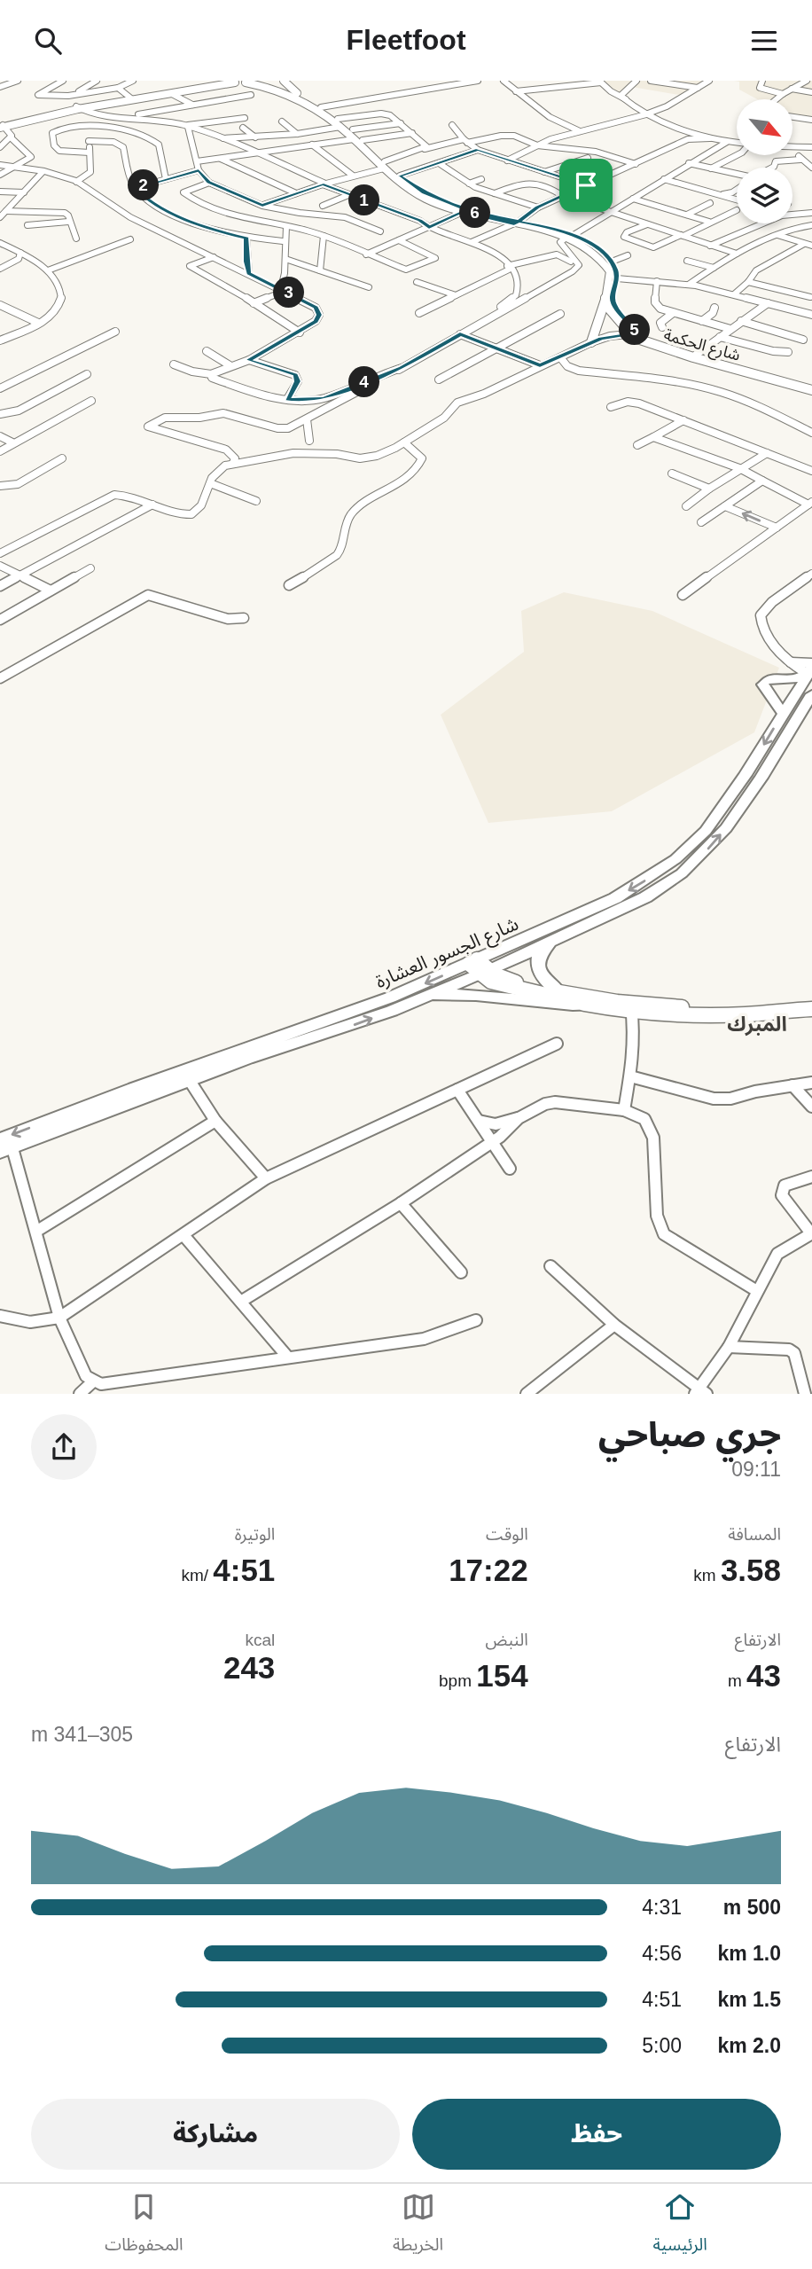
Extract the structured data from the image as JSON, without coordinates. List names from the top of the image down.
{
  "streets": {
    "main road": ["شارع الجسور العشارة"],
    "street": ["شارع الحكمة"]
  },
  "districts": ["المبرك"],
  "north": "bottom right",
  "page": {
    "header": "Fleetfoot",
    "pins": [
      "2",
      "1",
      "6",
      "3",
      "5",
      "4"
    ],
    "heading": ["جري صباحي", "09:11"],
    "stats": [
      ["المسافة", "3.58 km"],
      ["الوقت", "17:22"],
      ["الوتيرة", "4:51 /km"],
      ["الارتفاع", "43 m"],
      ["النبض", "154 bpm"],
      ["kcal", "243"]
    ],
    "chart": ["الارتفاع", "305–341 m"],
    "list": [
      {
        "name": "500 m",
        "note": "4:31"
      },
      {
        "name": "1.0 km",
        "note": "4:56"
      },
      {
        "name": "1.5 km",
        "note": "4:51"
      },
      {
        "name": "2.0 km",
        "note": "5:00"
      }
    ],
    "buttons": ["حفظ", "مشاركة"],
    "tabs": ["الرئيسية", "الخريطة", "المحفوظات"]
  }
}
